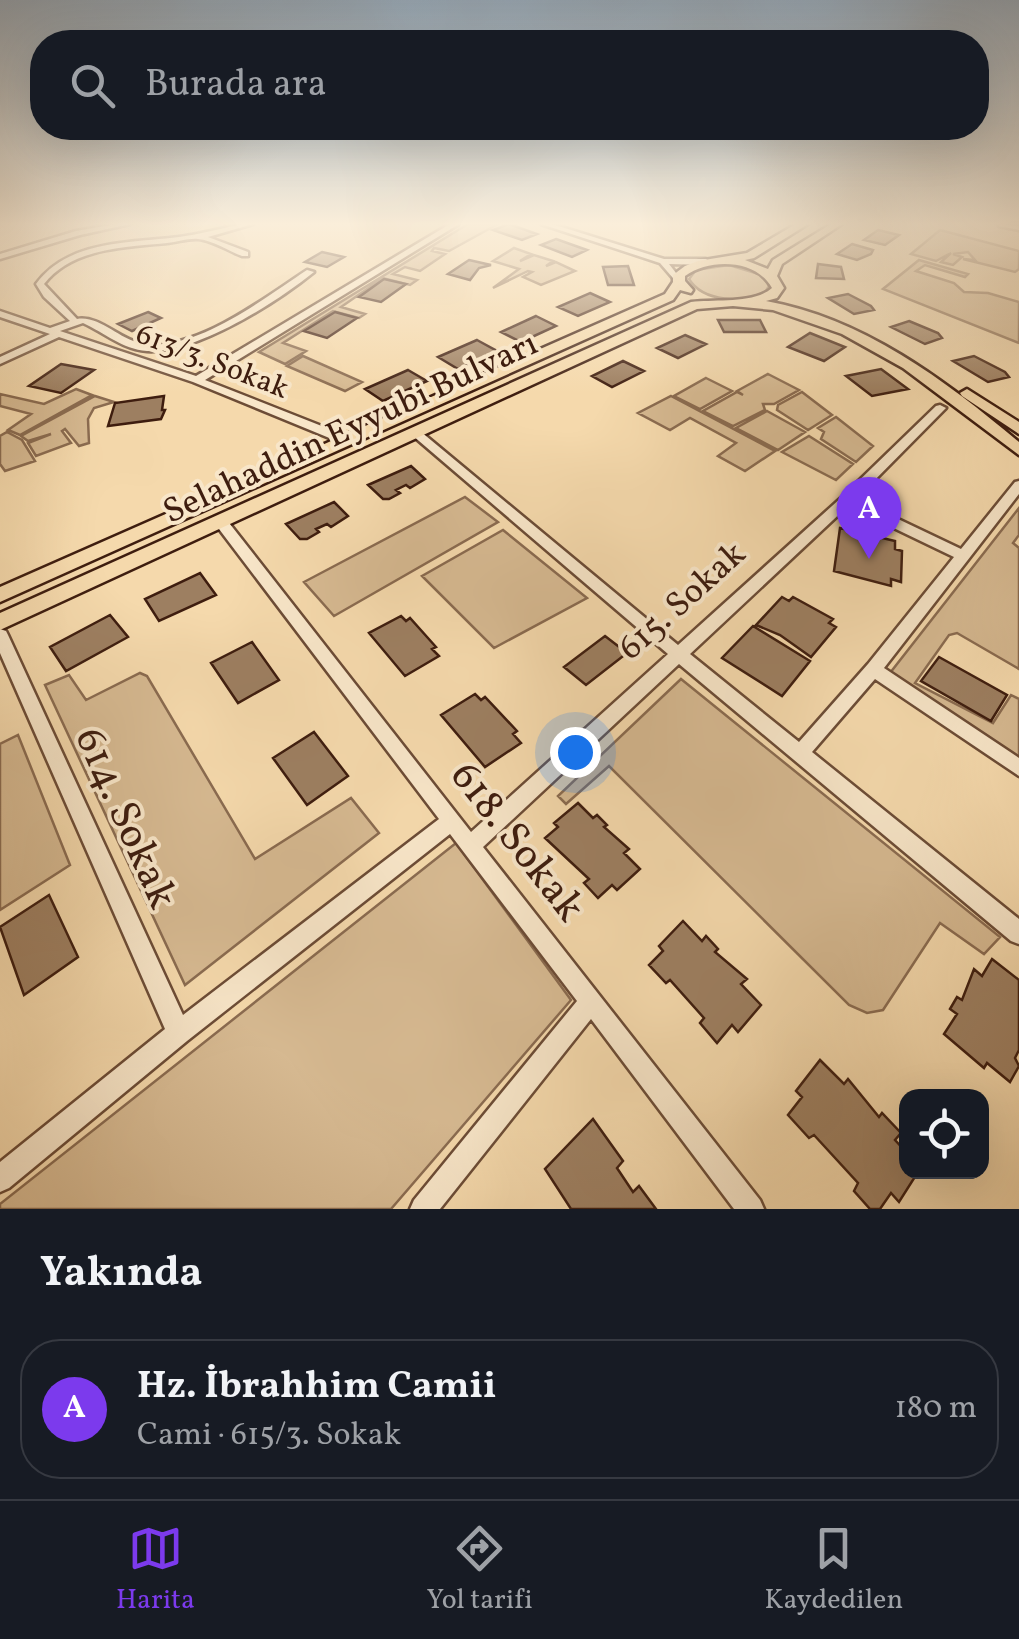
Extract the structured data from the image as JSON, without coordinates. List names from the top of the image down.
{
  "streets": {
    "main road": ["Selahaddin Eyyubi Bulvarı"],
    "street": [
      "613/3. Sokak",
      "615. Sokak",
      "614. Sokak",
      "618. Sokak"
    ]
  },
  "crossings": [
    ["613/3. Sokak", "Selahaddin Eyyubi Bulvarı"],
    ["Selahaddin Eyyubi Bulvarı", "618. Sokak"],
    ["615. Sokak", "618. Sokak"]
  ],
  "page": {
    "search": "Burada ara",
    "pins": "A",
    "heading": "Yakında",
    "list": [
      {
        "mark": "A",
        "name": "Hz. İbrahhim Camii",
        "note": "Cami · 615/3. Sokak",
        "value": "180 m"
      }
    ],
    "nav": ["Harita", "Yol tarifi", "Kaydedilen"]
  }
}
